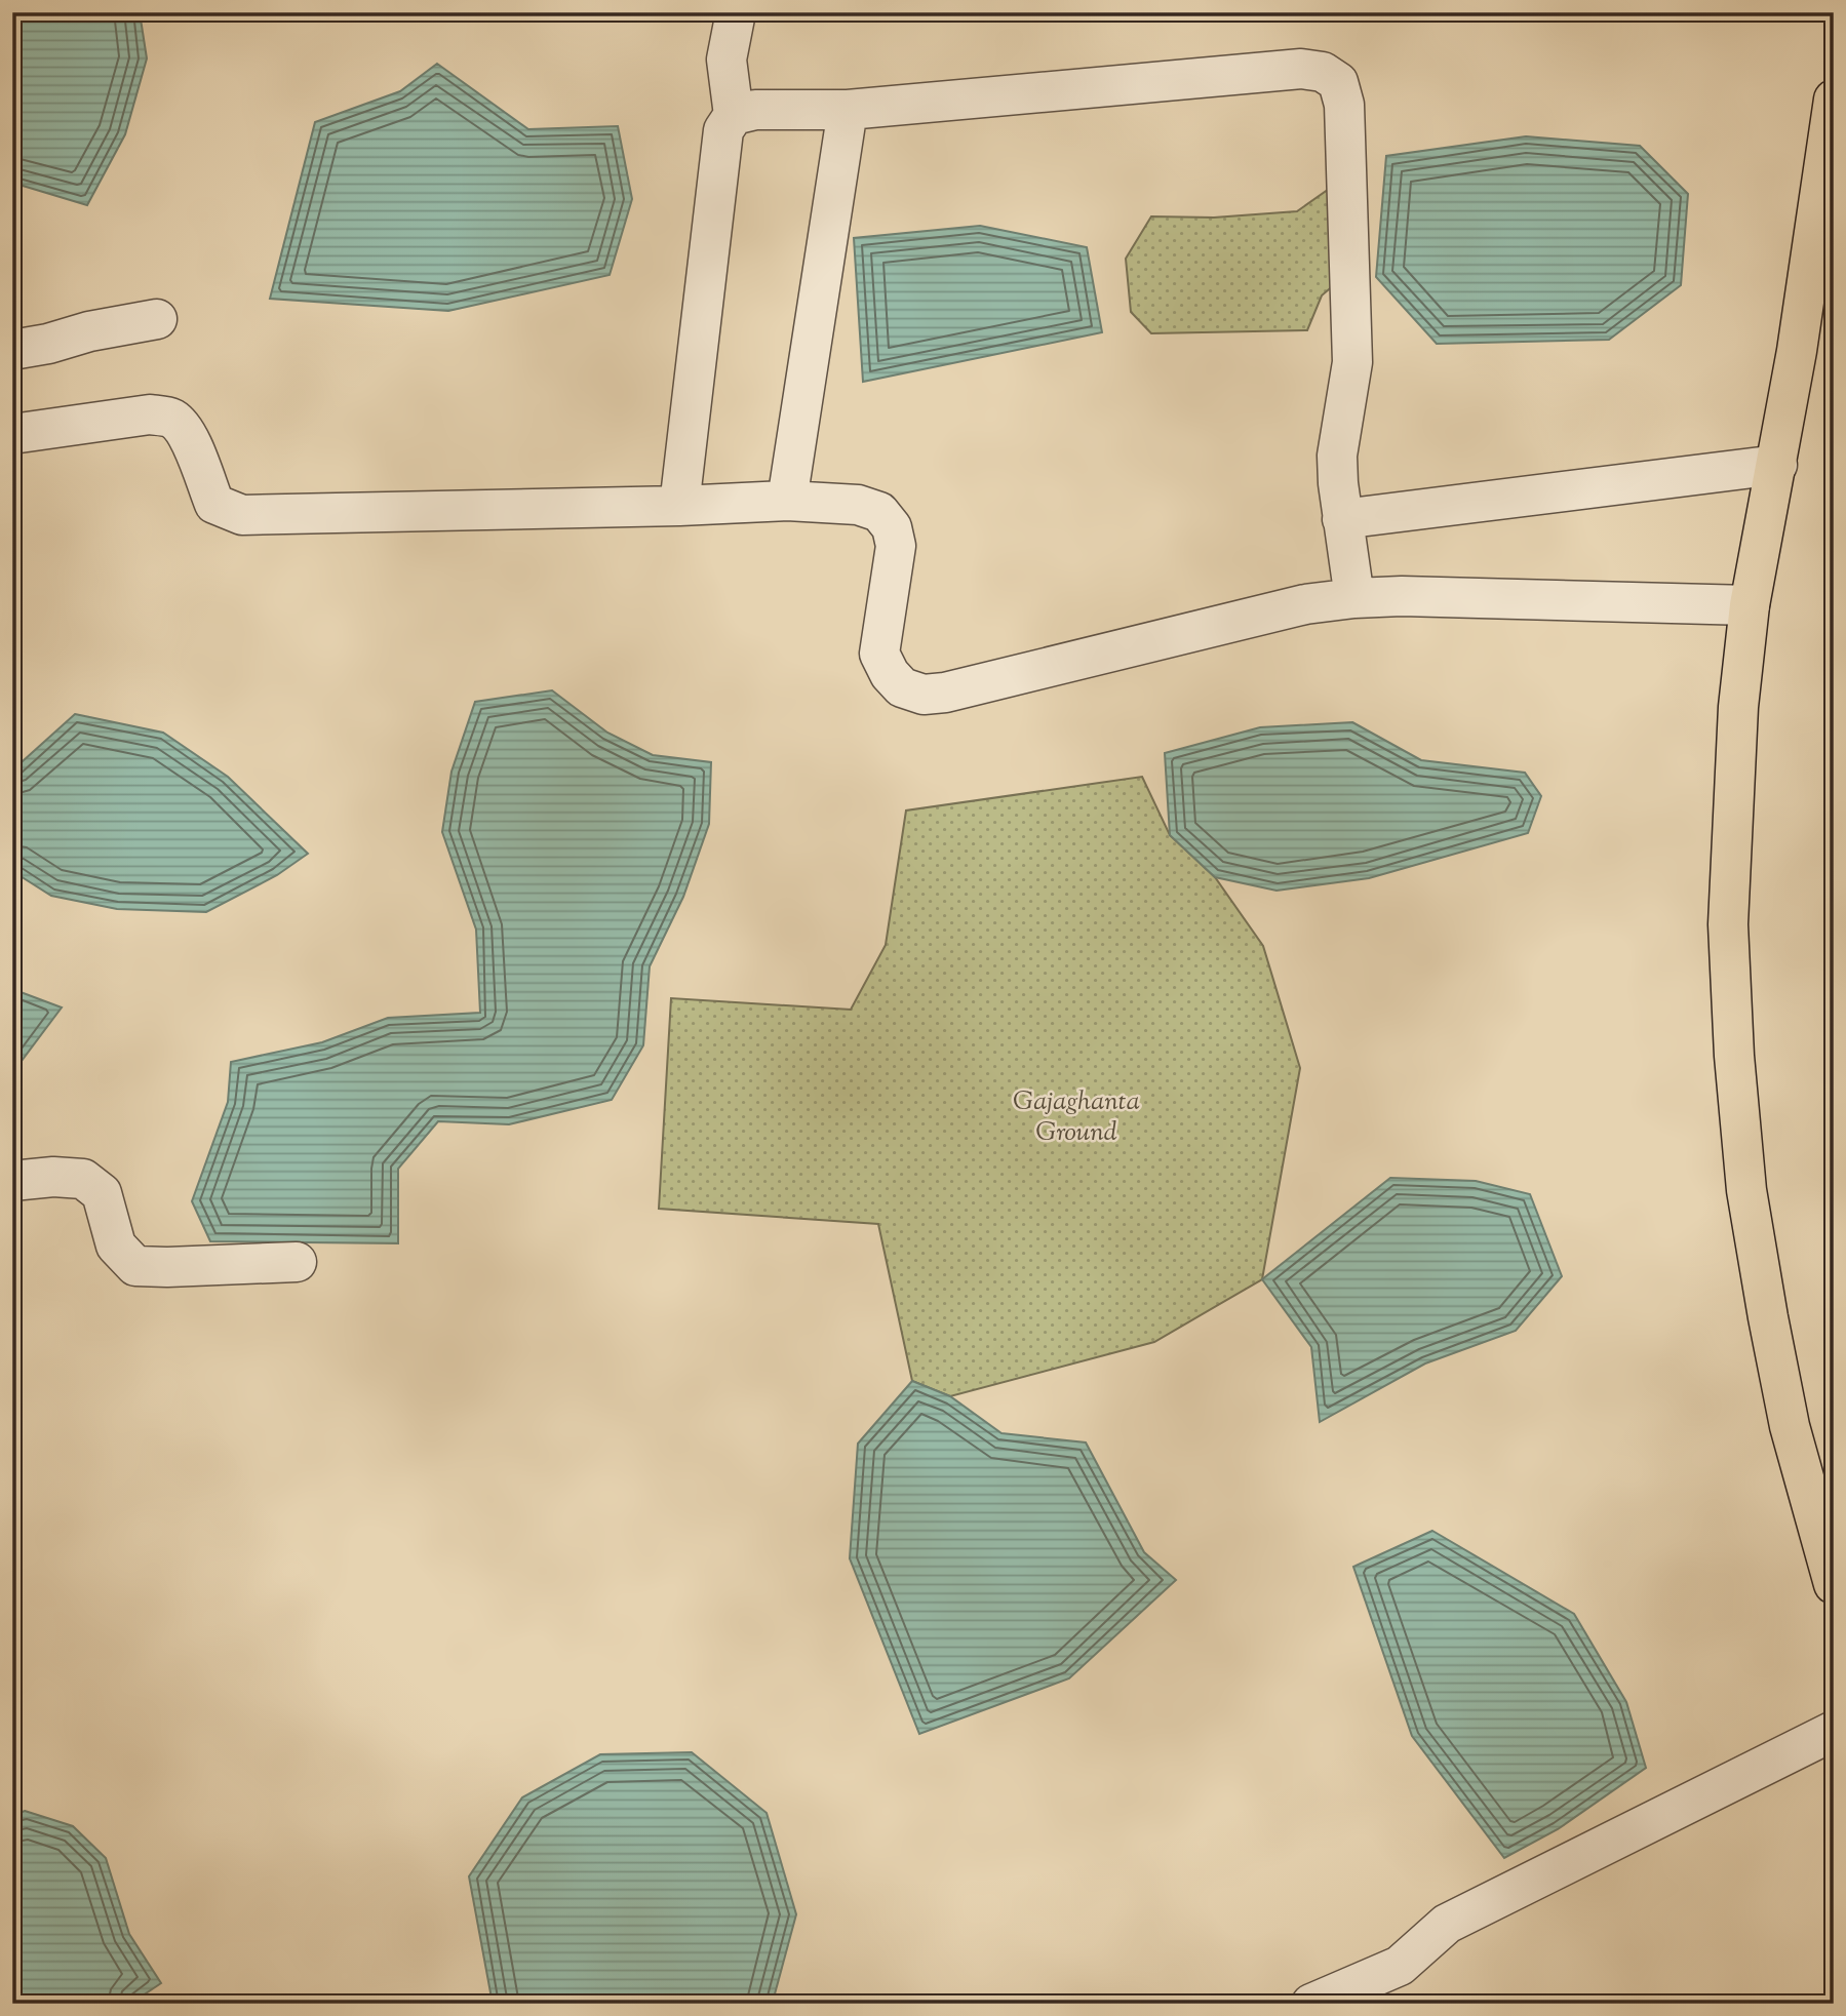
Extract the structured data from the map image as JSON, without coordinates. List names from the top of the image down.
{
  "parks": ["Gajaghanta Ground"]
}
